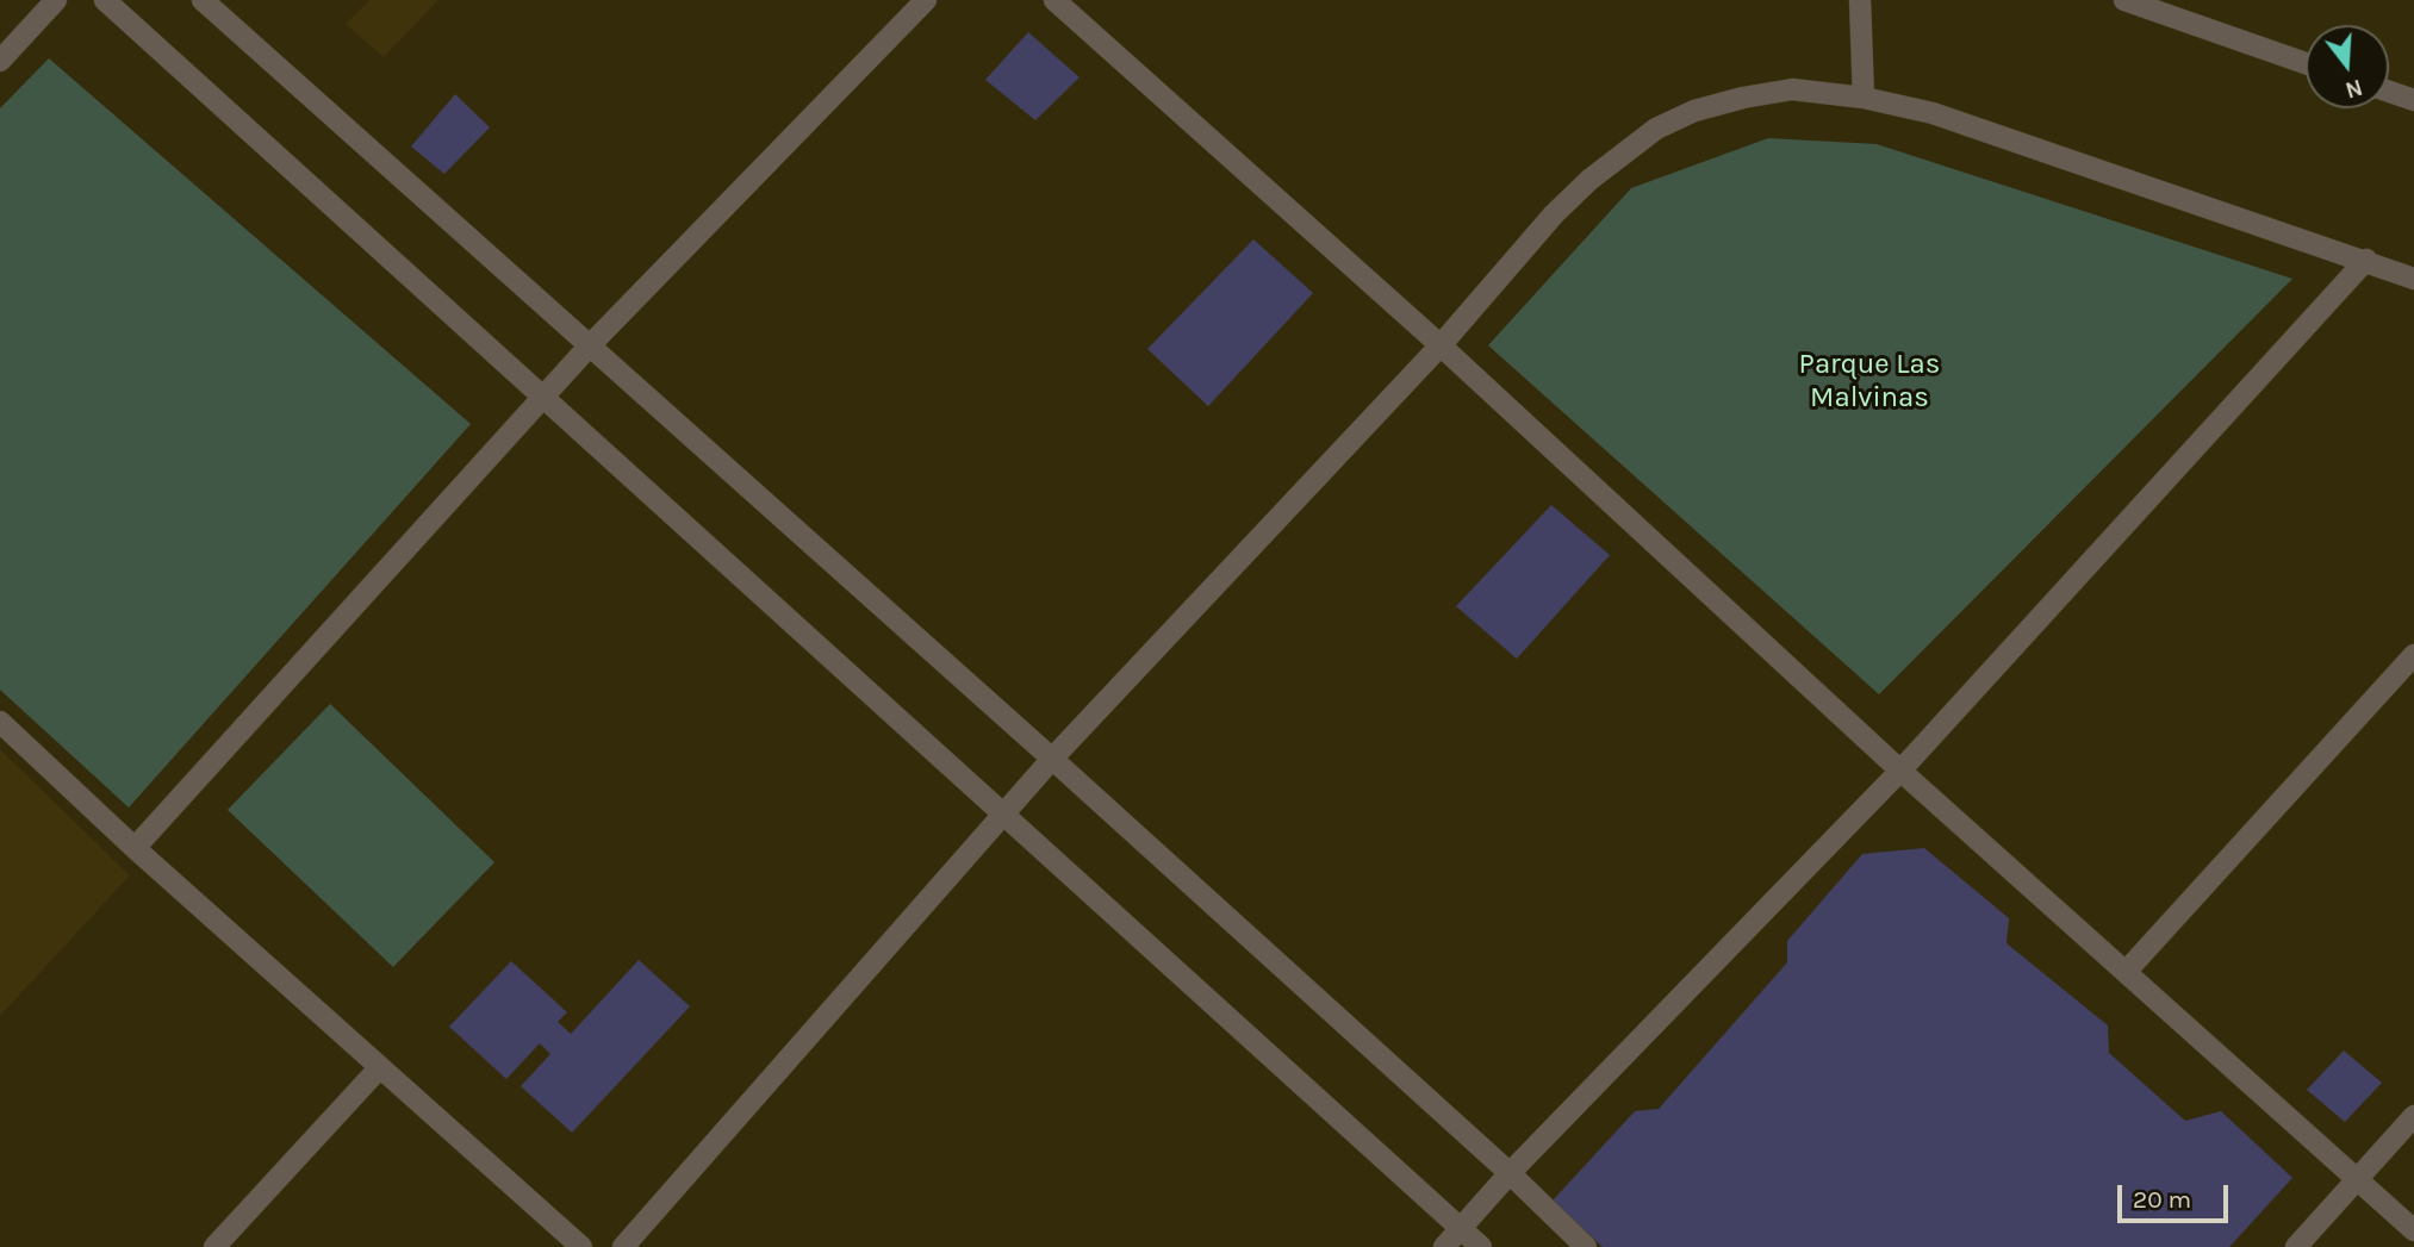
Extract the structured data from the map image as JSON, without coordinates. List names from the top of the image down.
{
  "parks": ["Parque Las Malvinas"],
  "scale_bar": "20 m",
  "north": "bottom"
}
